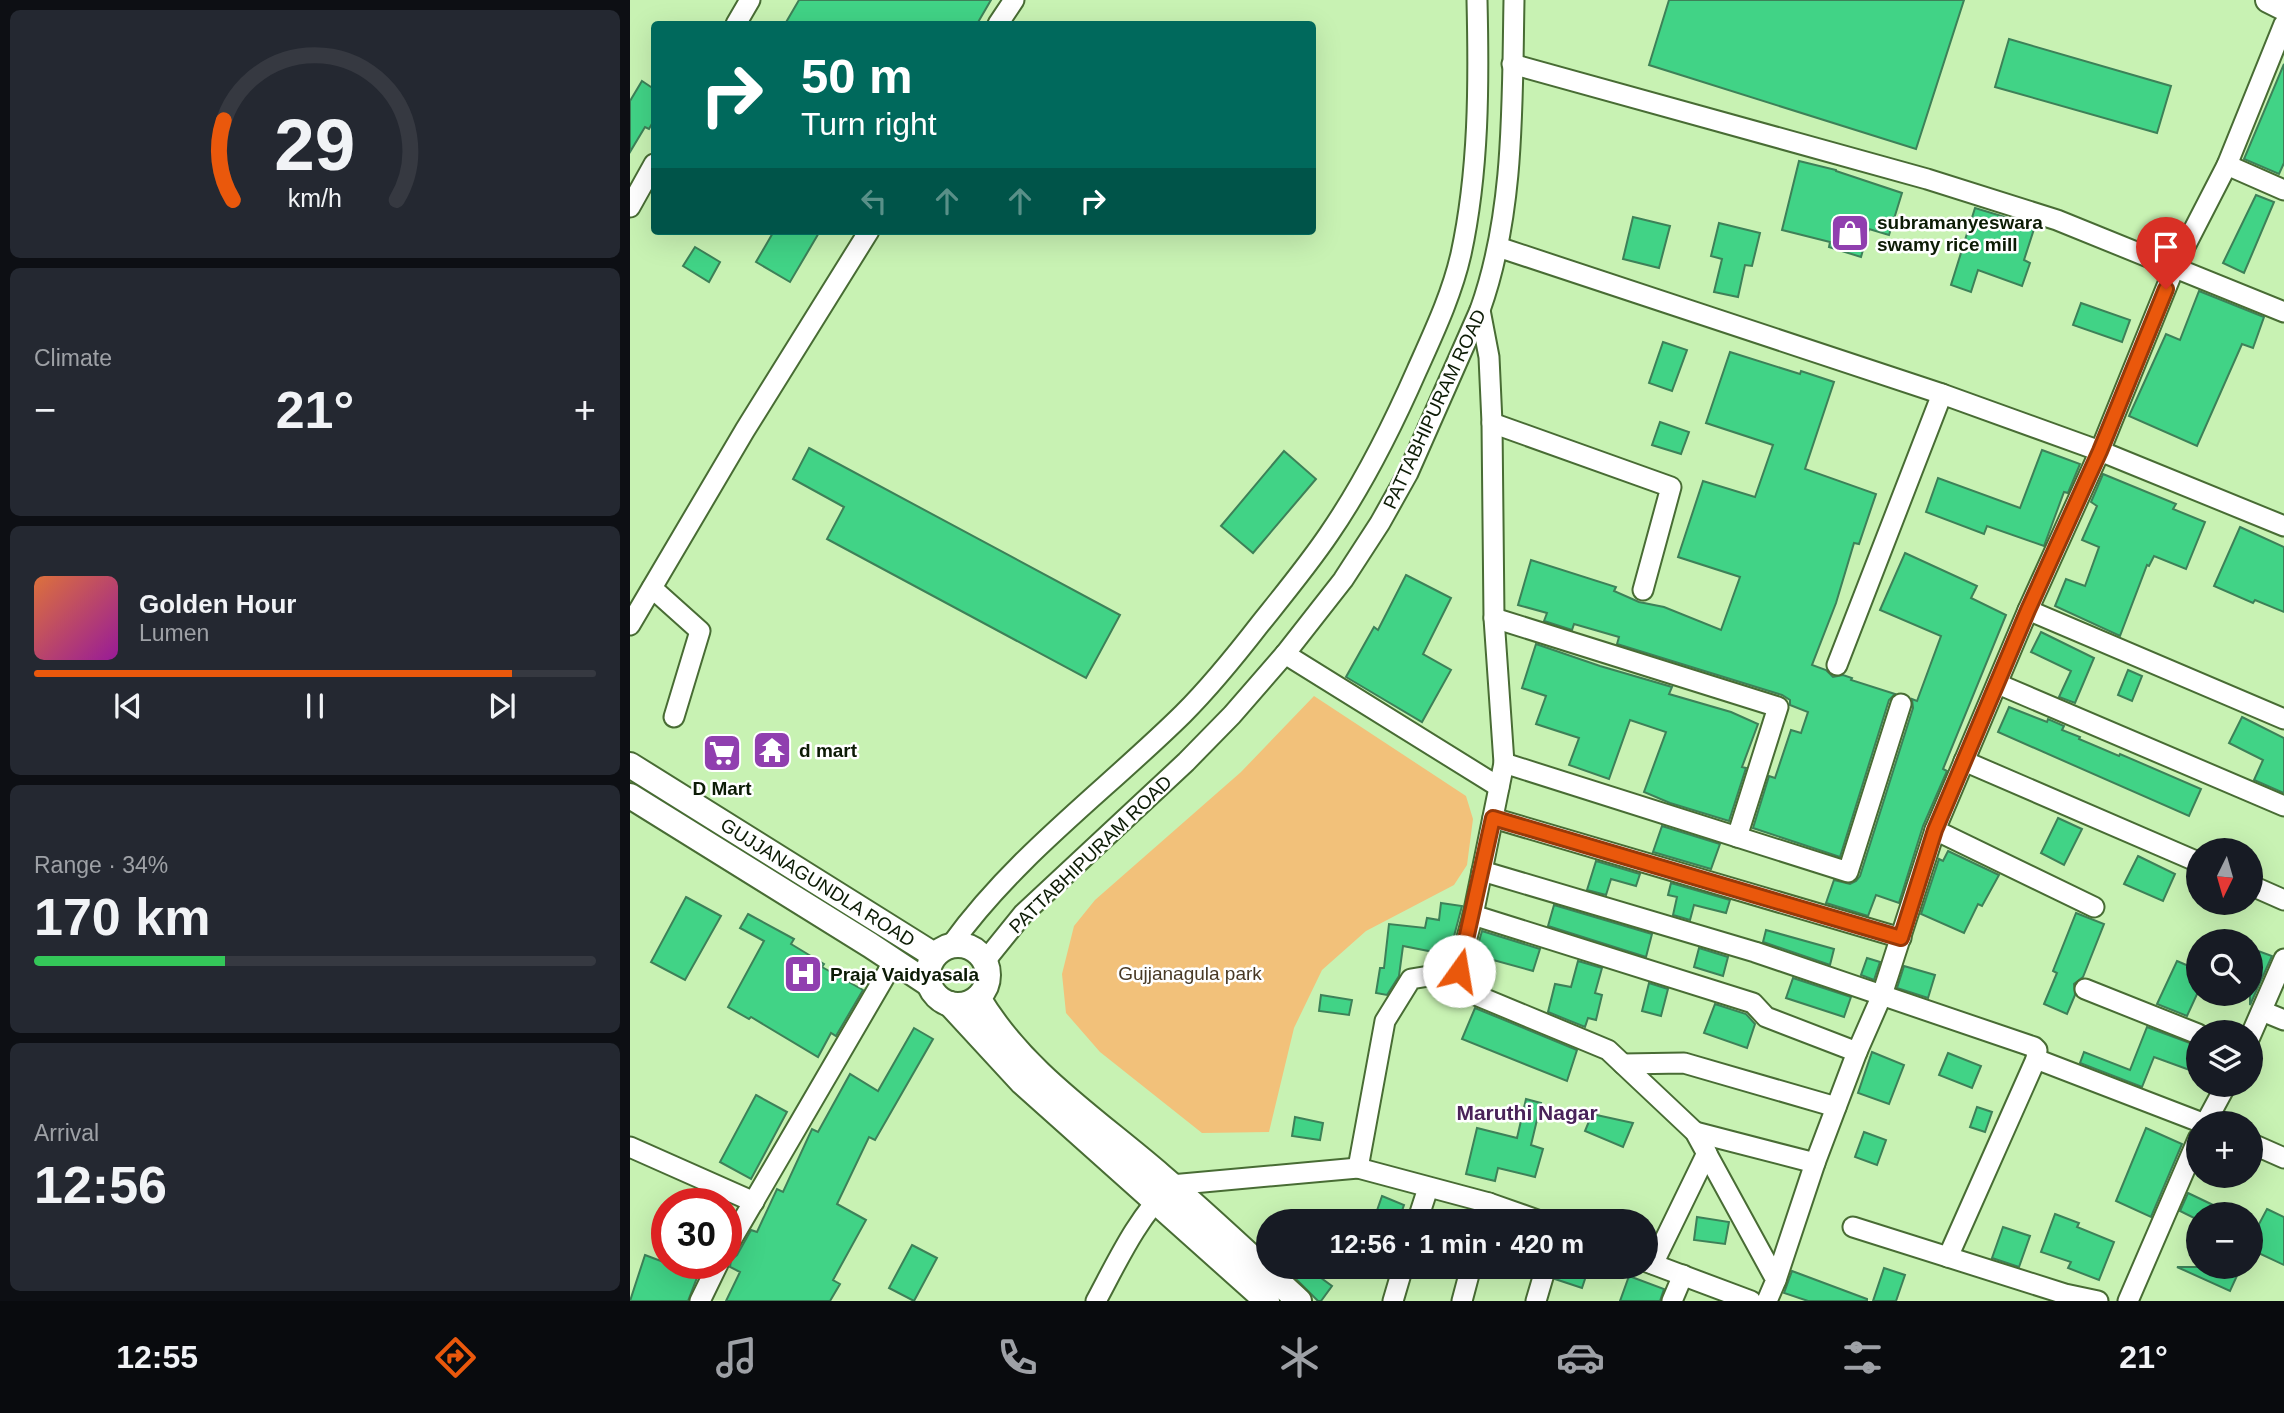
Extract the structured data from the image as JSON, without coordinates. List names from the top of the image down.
{
  "streets": {
    "main road": ["GUJJANAGUNDLA ROAD"],
    "street": ["PATTABHIPURAM ROAD"]
  },
  "crossings": [
    ["PATTABHIPURAM ROAD", "GUJJANAGUNDLA ROAD"]
  ],
  "districts": ["Maruthi Nagar"],
  "parks": ["Gujjanagula park"],
  "places": {
    "shop": ["subramanyeswara swamy rice mill"],
    "temple": ["d mart"],
    "supermarket": ["D Mart"],
    "hospital": ["Praja Vaidyasala"]
  },
  "north": "bottom",
  "page": {
    "turn": ["50 m", "Turn right"],
    "tile": [
      "Climate",
      ["Range · 34%", "170 km"],
      ["Arrival", "12:56"]
    ],
    "heat": ["−", "21°", "+"],
    "song": ["Golden Hour", "Lumen"],
    "map_buttons": ["+", "−"],
    "limit": "30",
    "trip": "12:56 · 1 min · 420 m",
    "tabs": ["12:55", "21°"],
    "gauge": ["29", "km/h"]
  }
}
